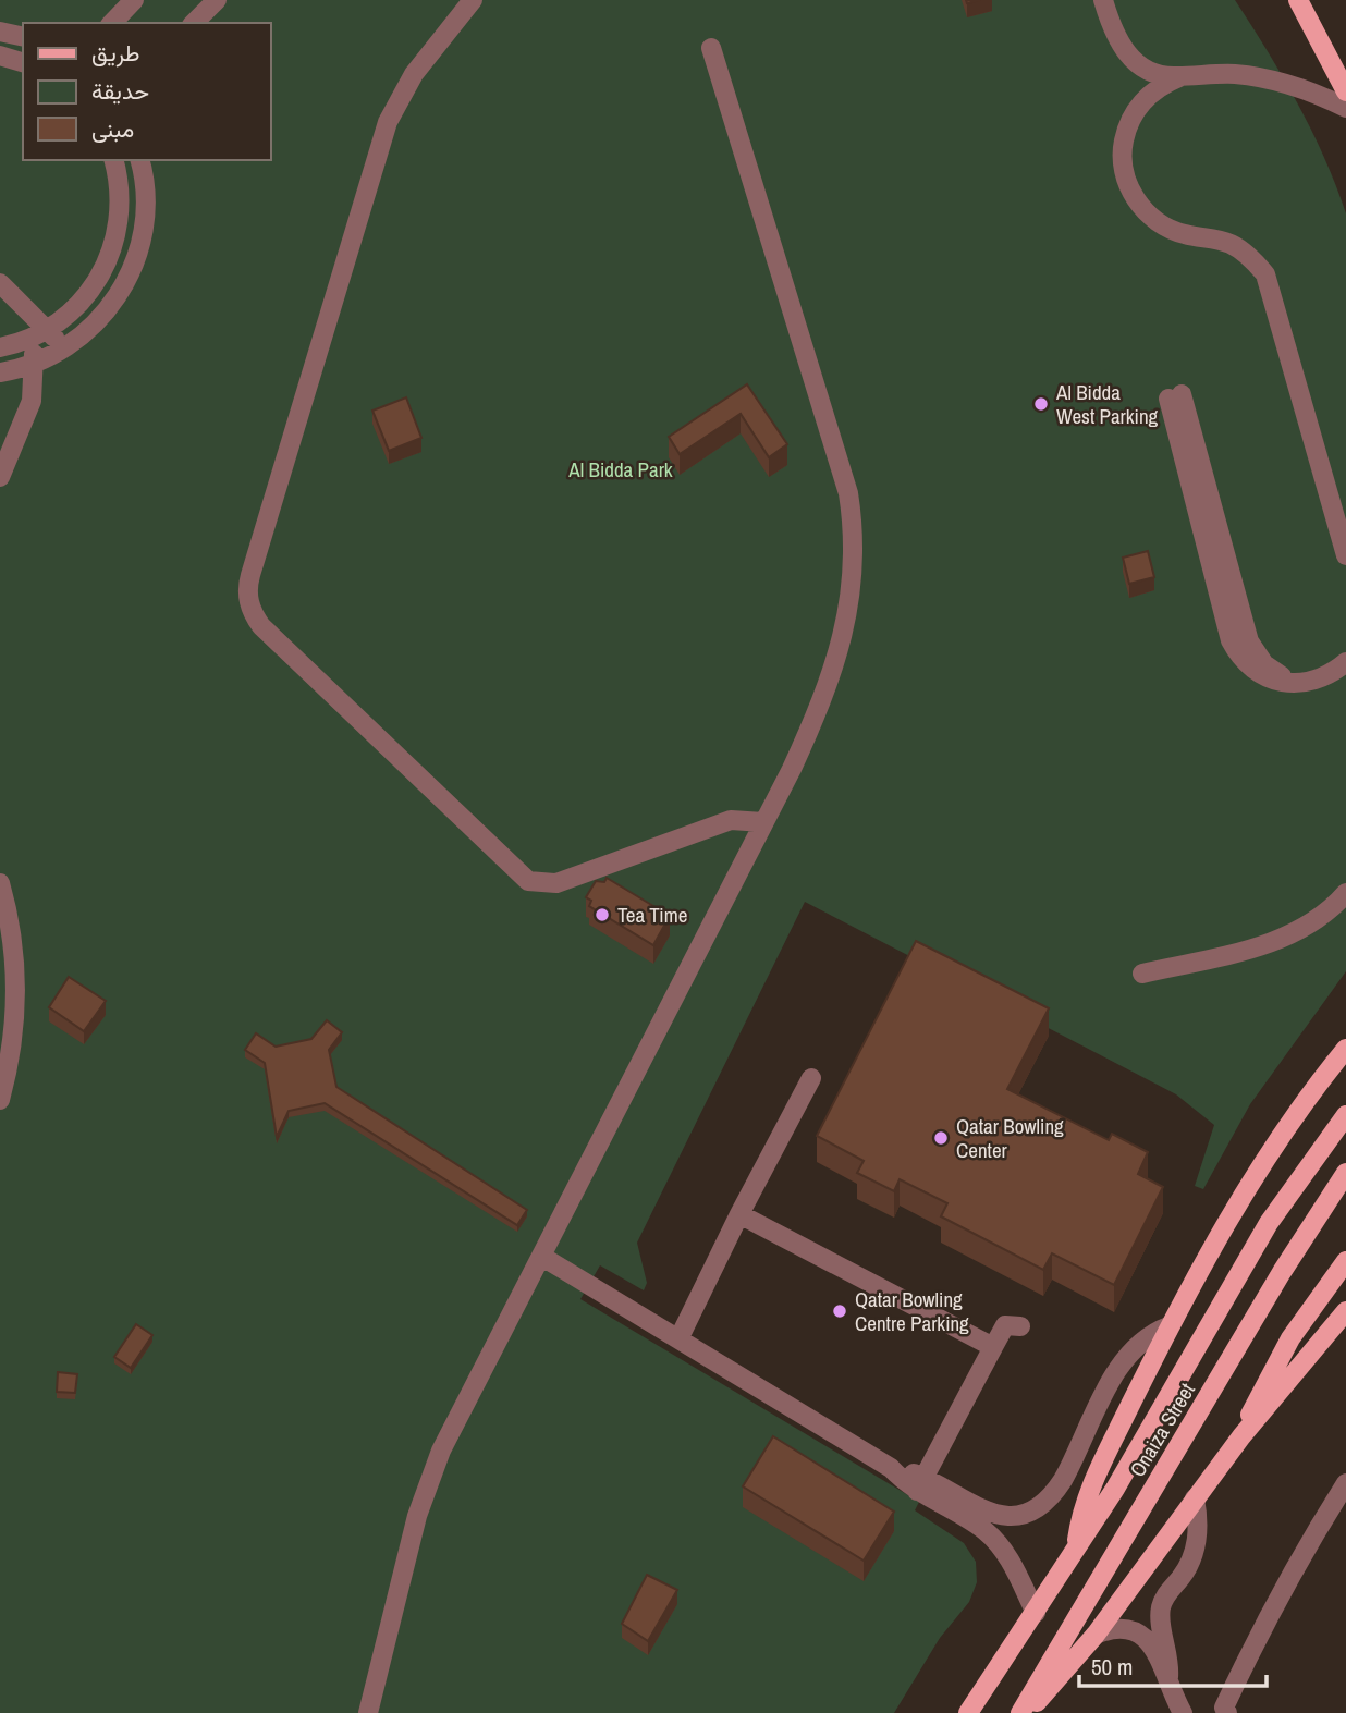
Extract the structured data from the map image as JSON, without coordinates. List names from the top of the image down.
{
  "streets": {
    "main road": ["Onaiza Street"]
  },
  "parks": ["Al Bidda Park"],
  "places": [
    "Al Bidda West Parking",
    "Tea Time",
    "Qatar Bowling Center",
    "Qatar Bowling Centre Parking"
  ],
  "legend": ["طريق", "حديقة", "مبنى"],
  "scale_bar": "50 m"
}
